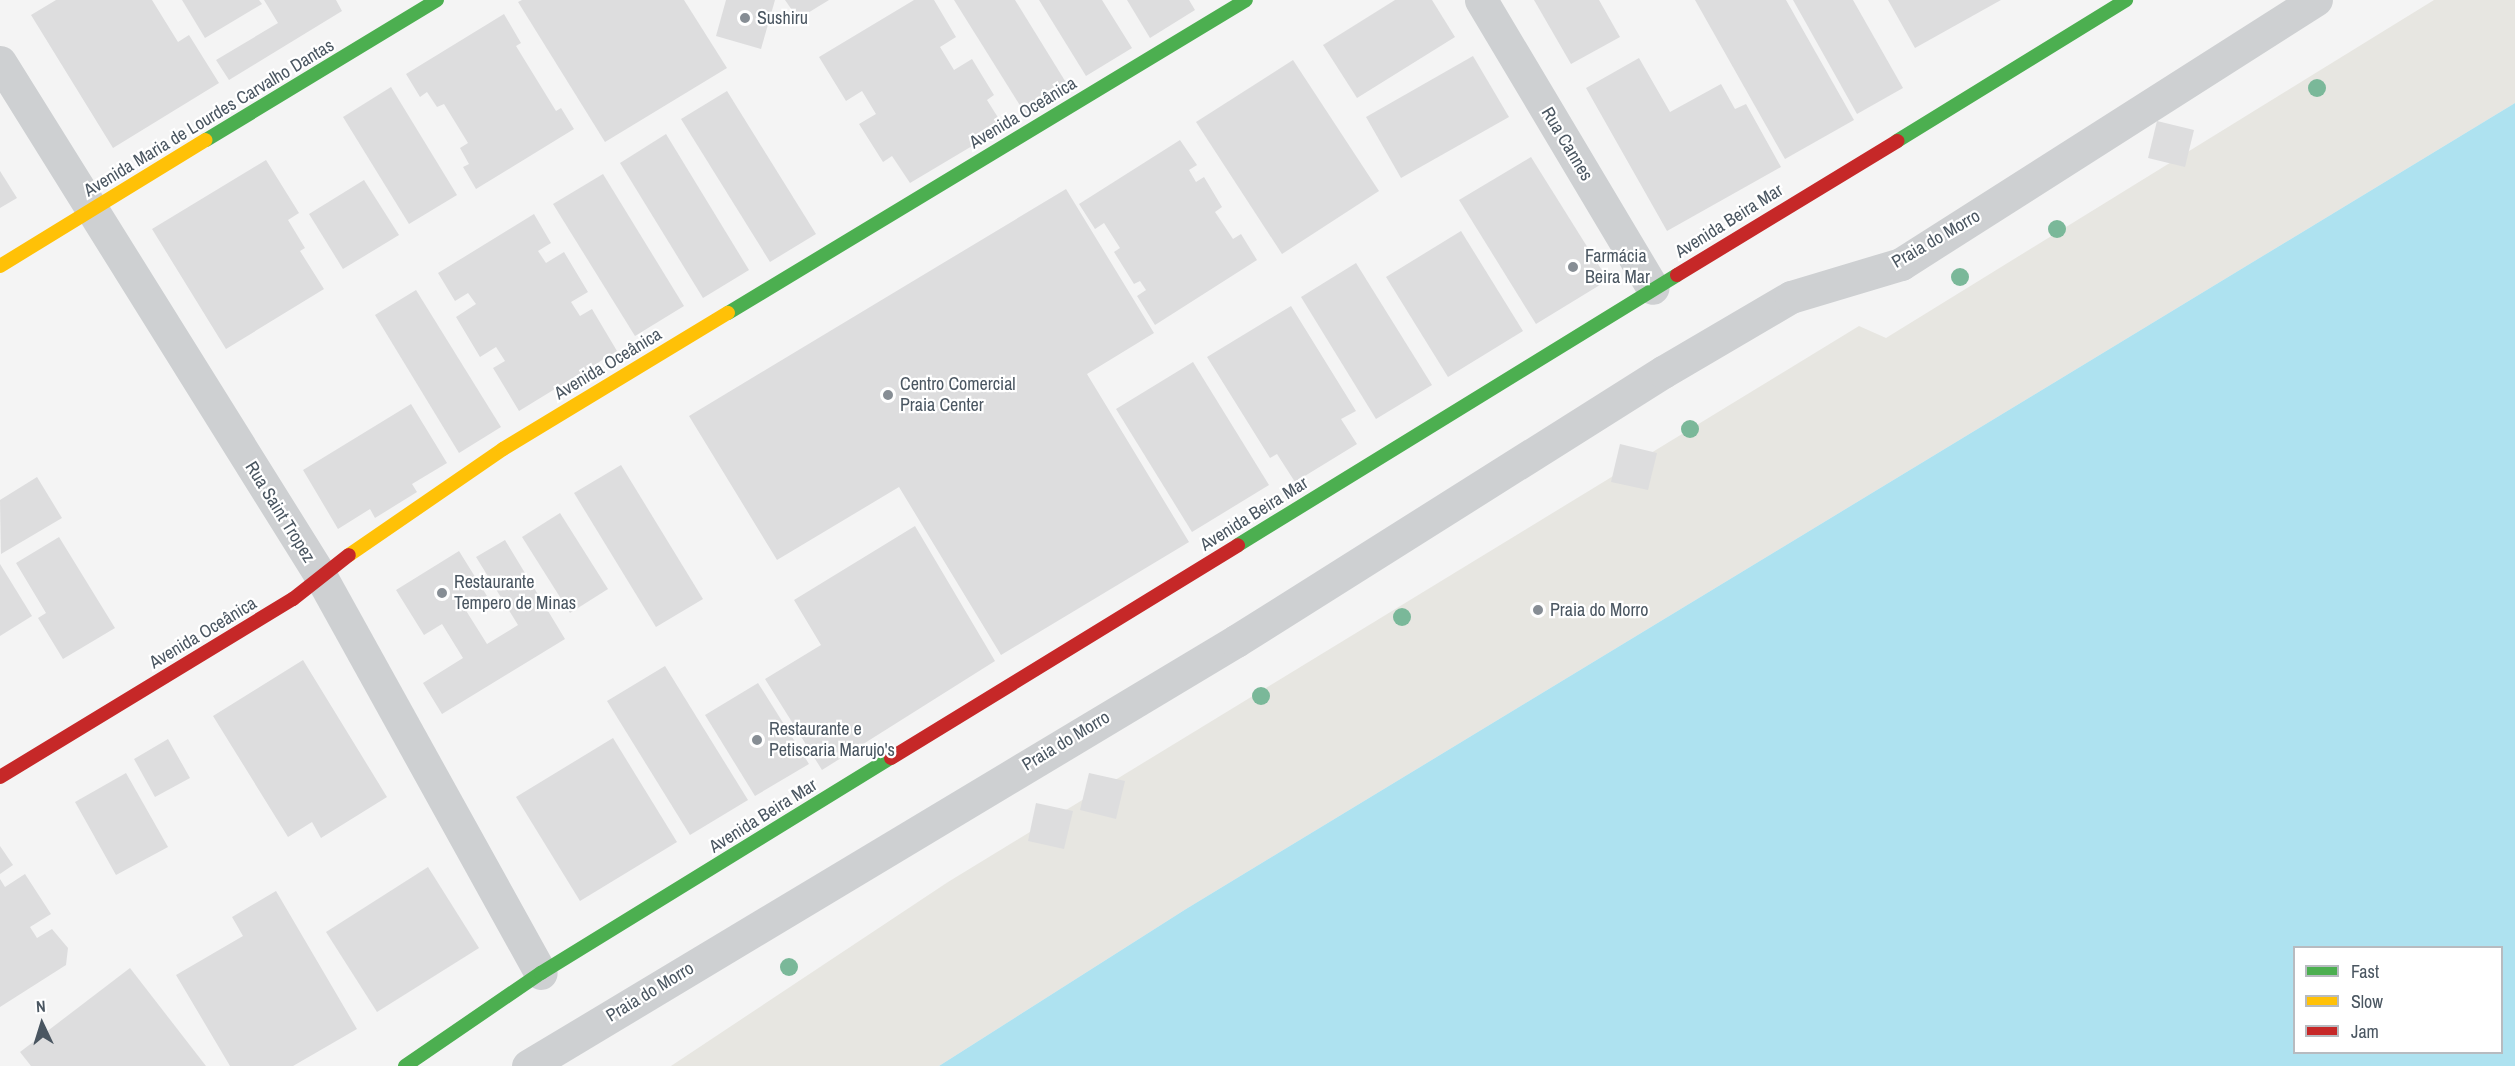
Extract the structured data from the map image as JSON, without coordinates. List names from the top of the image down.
{
  "streets": {
    "street": [
      "Avenida Oceânica",
      "Avenida Maria de Lourdes Carvalho Dantas",
      "Rua Cannes",
      "Avenida Beira Mar",
      "Praia do Morro",
      "Rua Saint Tropez"
    ]
  },
  "crossings": [
    ["Avenida Oceânica", "Rua Saint Tropez"],
    ["Avenida Maria de Lourdes Carvalho Dantas", "Rua Saint Tropez"],
    ["Rua Cannes", "Avenida Beira Mar"],
    ["Avenida Beira Mar", "Rua Saint Tropez"]
  ],
  "places": [
    "Sushiru",
    "Farmácia Beira Mar",
    "Centro Comercial Praia Center",
    "Restaurante Tempero de Minas",
    "Praia do Morro",
    "Restaurante e Petiscaria Marujo's"
  ],
  "legend": ["Fast", "Slow", "Jam"],
  "north": "top"
}
